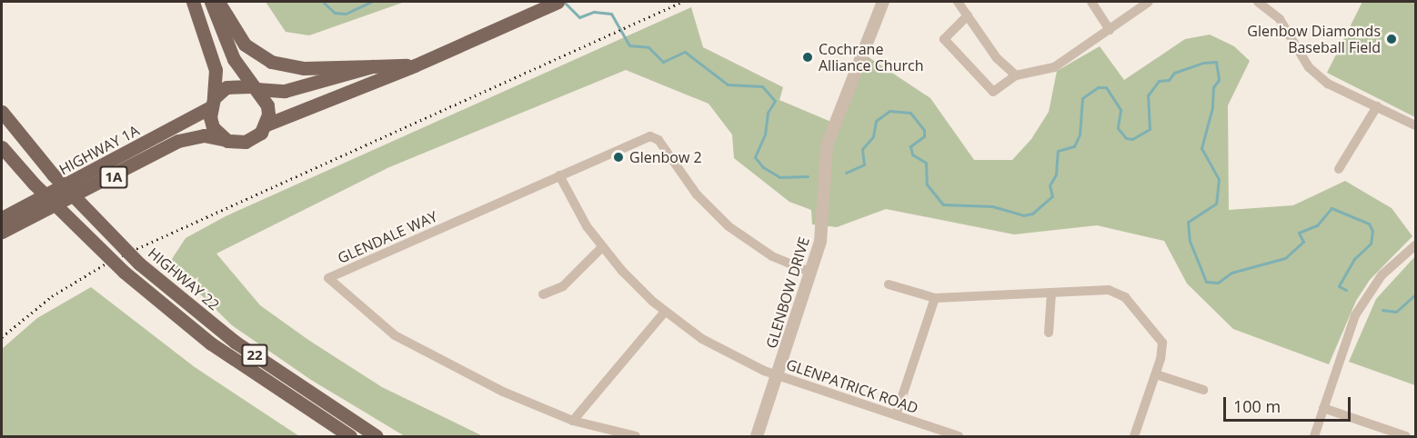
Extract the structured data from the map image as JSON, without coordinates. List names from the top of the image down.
{
  "streets": {
    "main road": [
      "HIGHWAY 1A",
      "1A",
      "HIGHWAY 22",
      "22"
    ],
    "street": ["GLENDALE WAY", "GLENBOW DRIVE", "GLENPATRICK ROAD"]
  },
  "crossings": [
    ["GLENDALE WAY", "GLENBOW DRIVE"],
    ["GLENDALE WAY", "GLENPATRICK ROAD"],
    ["GLENBOW DRIVE", "GLENPATRICK ROAD"]
  ],
  "places": ["Glenbow Diamonds Baseball Field", "Cochrane Alliance Church", "Glenbow 2"],
  "scale_bar": "100 m"
}
